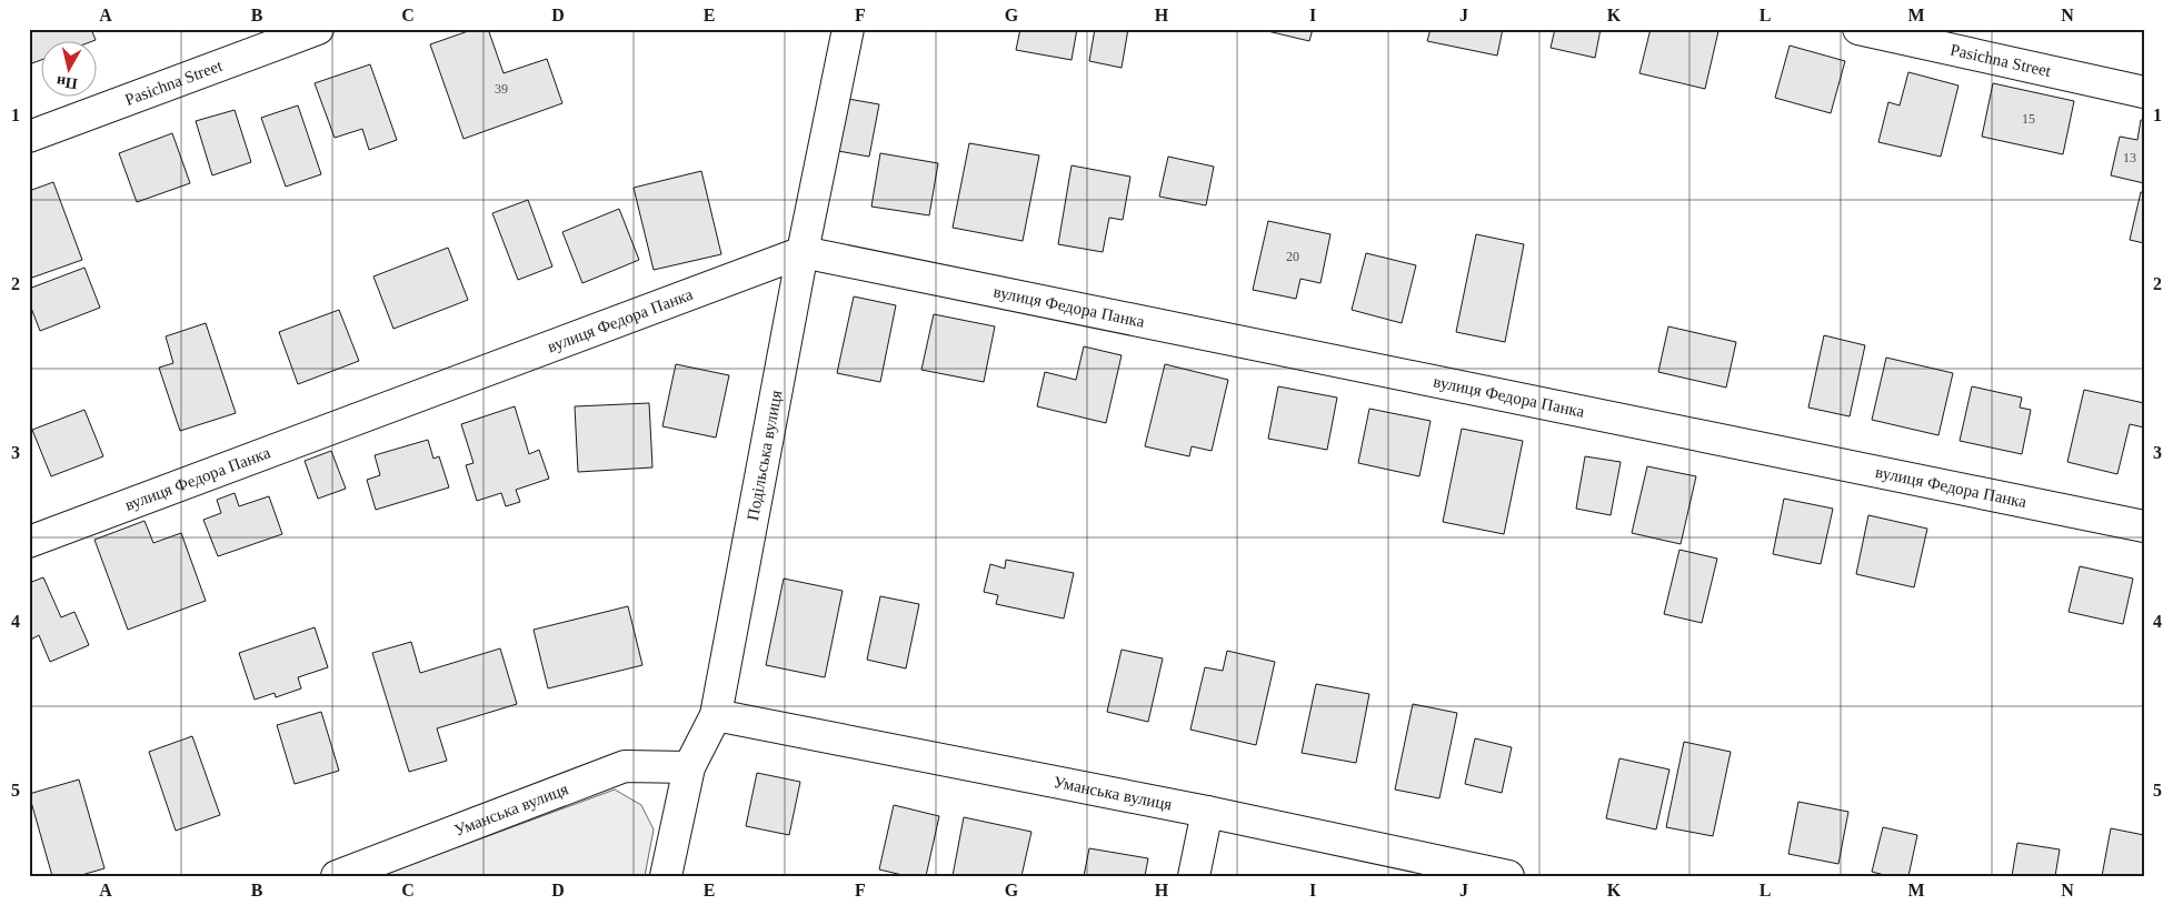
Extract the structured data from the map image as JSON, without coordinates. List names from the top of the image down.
{
  "streets": {
    "street": [
      "Pasichna Street",
      "вулиця Федора Панка",
      "Подільська вулиця",
      "Уманська вулиця"
    ]
  },
  "crossings": [
    ["вулиця Федора Панка", "Подільська вулиця"],
    ["Подільська вулиця", "Уманська вулиця"]
  ],
  "house_numbers": [
    "39",
    "15",
    "13",
    "20"
  ],
  "north": "bottom",
  "grid": {
    "columns": [
      "A",
      "B",
      "C",
      "D",
      "E",
      "F",
      "G",
      "H",
      "I",
      "J",
      "K",
      "L",
      "M",
      "N"
    ],
    "rows": [
      "1",
      "2",
      "3",
      "4",
      "5"
    ]
  }
}
